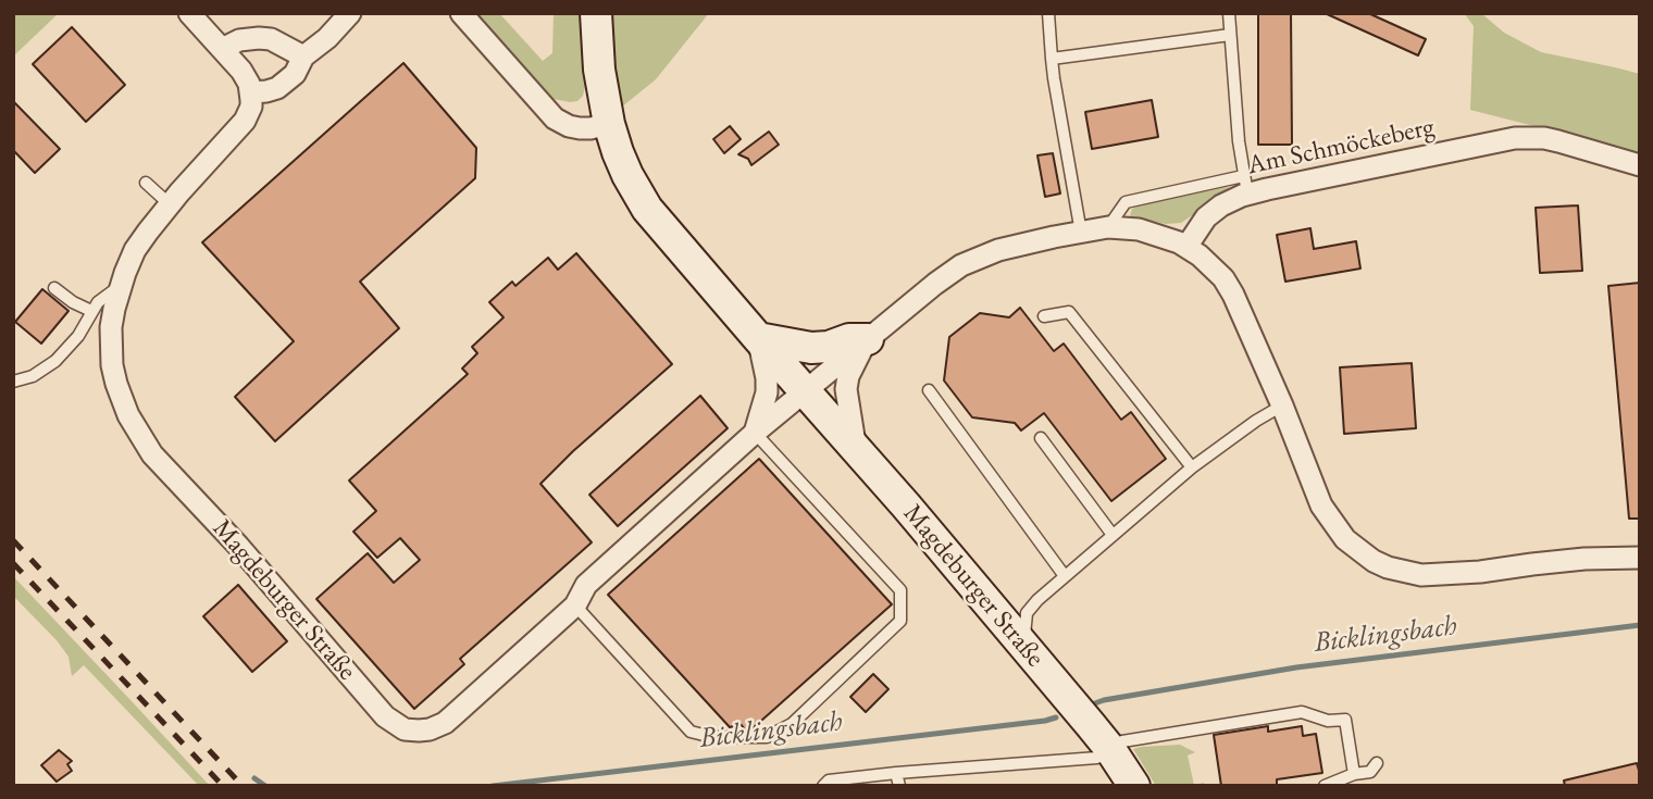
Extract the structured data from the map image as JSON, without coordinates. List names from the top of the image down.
{
  "streets": {
    "main road": ["Magdeburger Straße"],
    "street": ["Am Schmöckeberg"]
  },
  "water": ["Bicklingsbach"]
}
